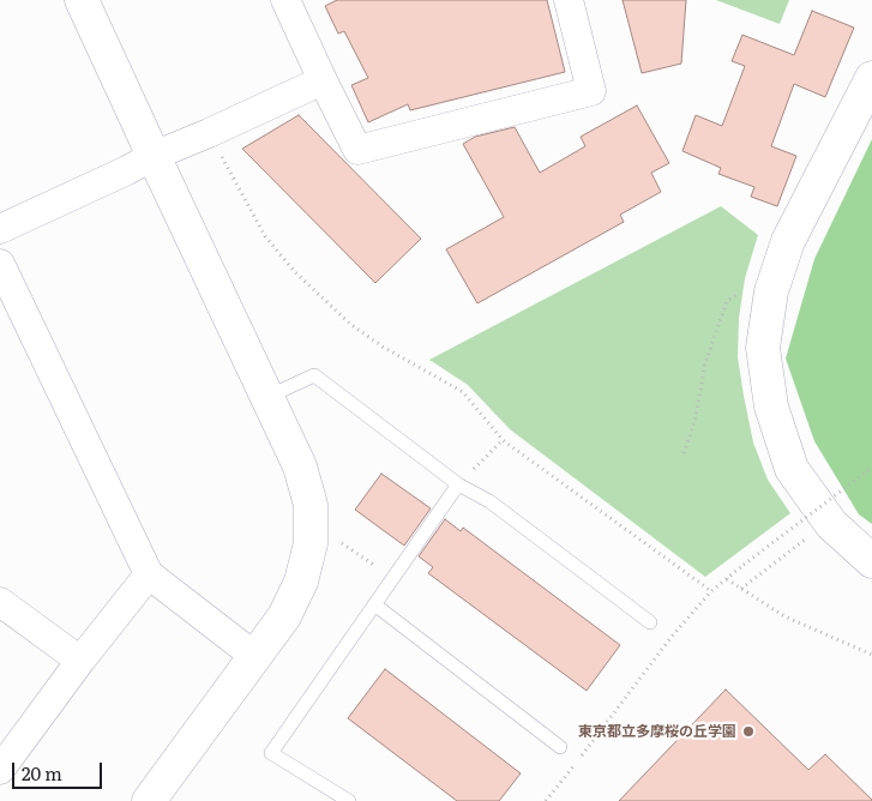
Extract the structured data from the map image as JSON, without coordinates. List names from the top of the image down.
{
  "places": ["東京都立多摩桜の丘学園"],
  "scale_bar": "20 m"
}
